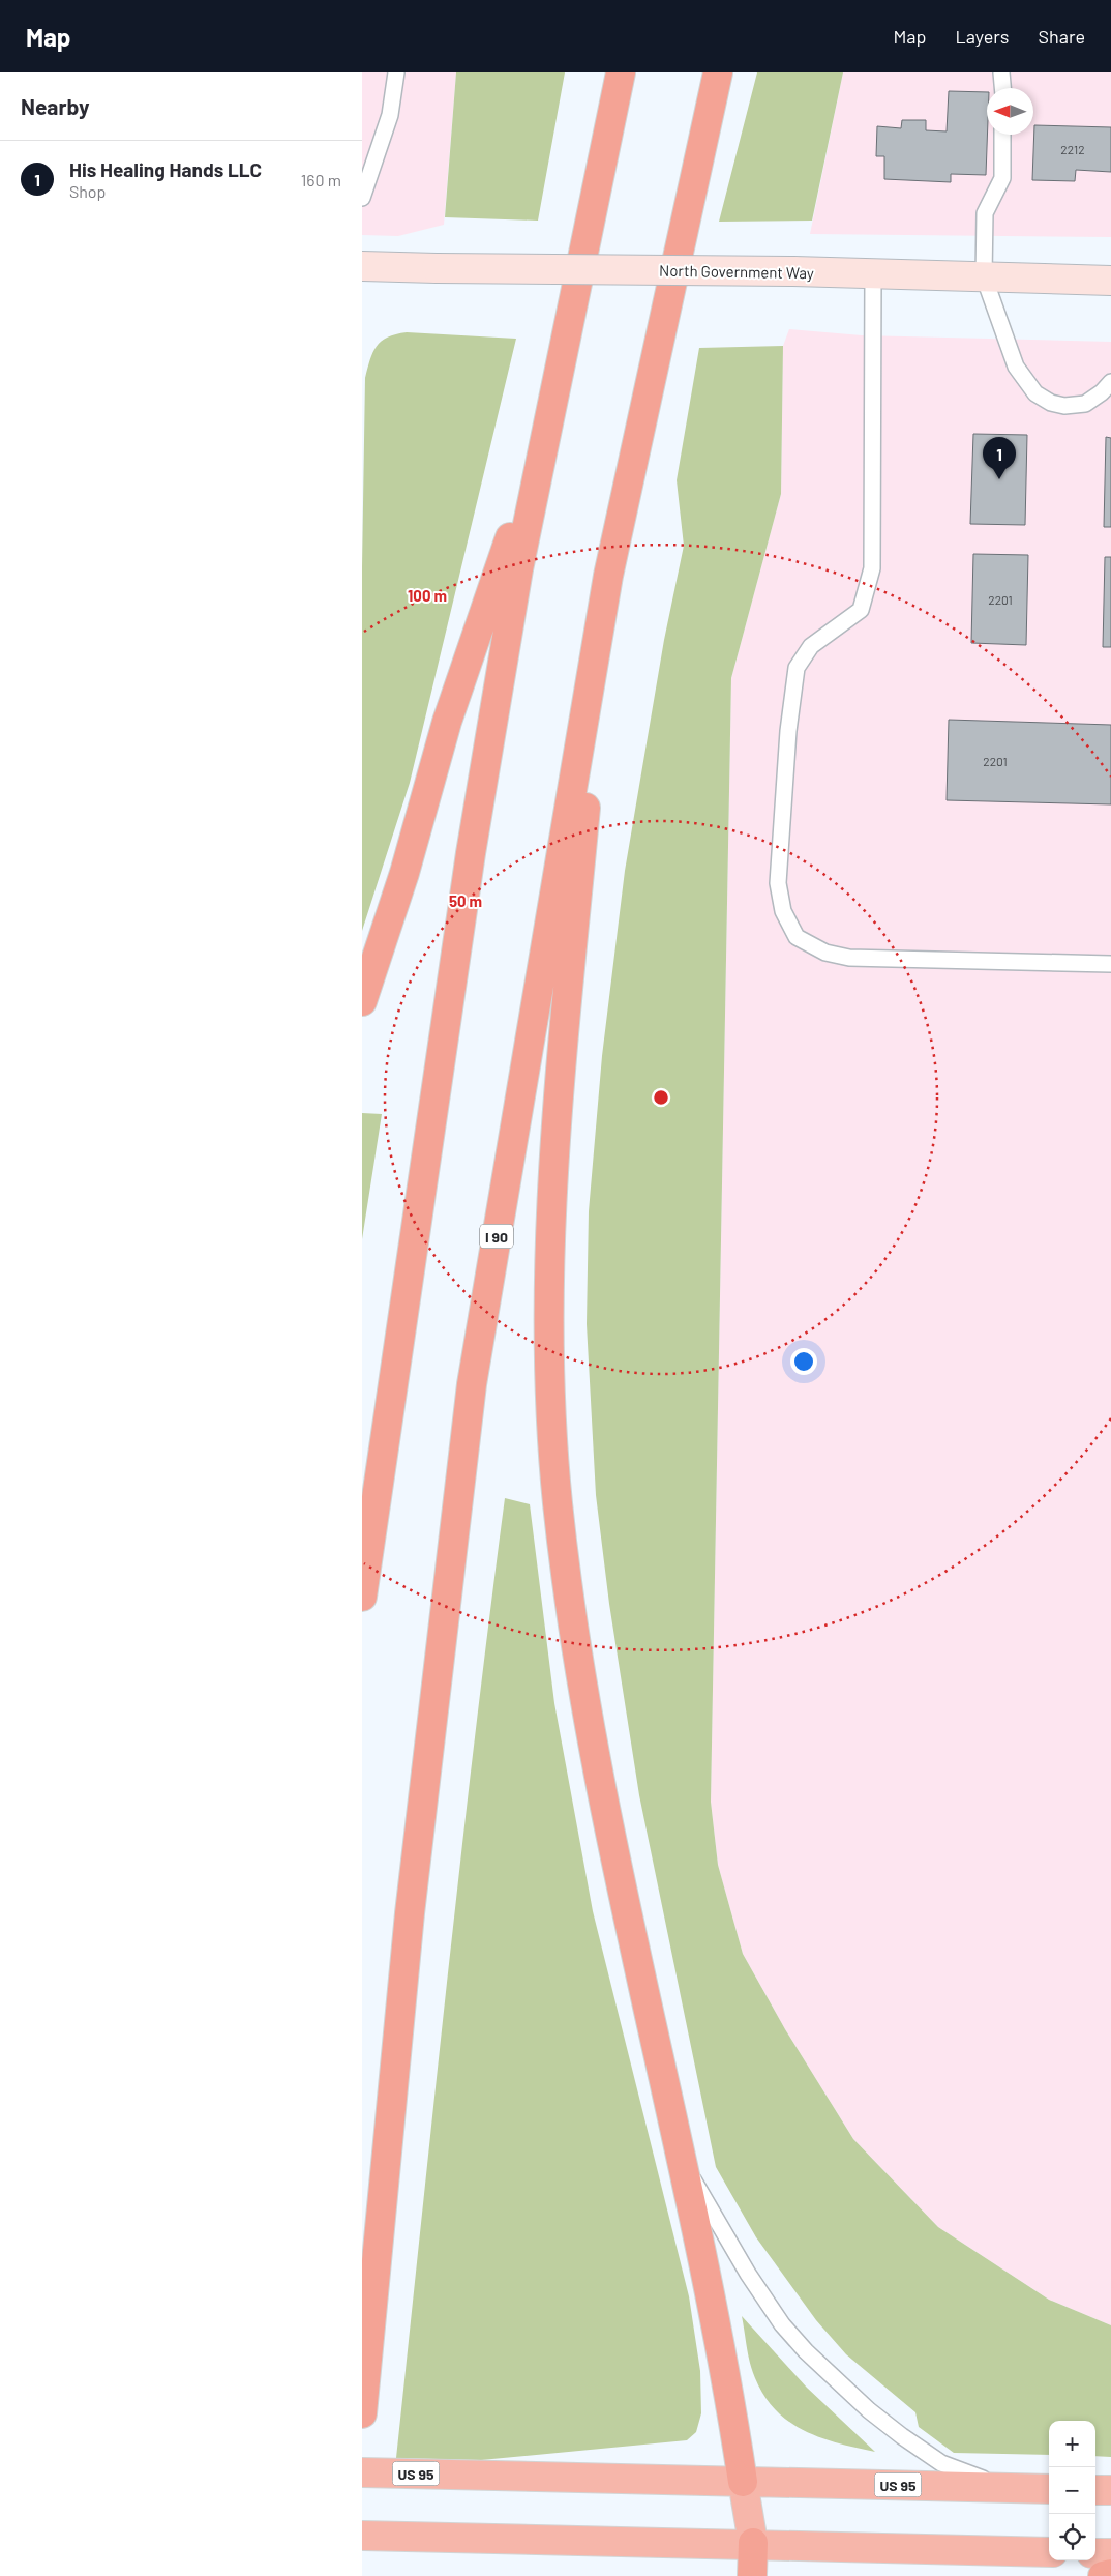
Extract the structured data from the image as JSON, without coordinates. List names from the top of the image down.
{
  "streets": {
    "highway": ["I 90", "US 95"],
    "main road": ["North Government Way"]
  },
  "crossings": [
    ["I 90", "US 95"]
  ],
  "house_numbers": ["2212", "2201", "2201"],
  "north": "left",
  "page": {
    "header": "Map",
    "nav": ["Map", "Layers", "Share"],
    "heading": "Nearby",
    "list": [
      {
        "mark": "1",
        "name": "His Healing Hands LLC",
        "note": "Shop",
        "value": "160 m"
      }
    ],
    "pins": "1",
    "map_buttons": ["+", "−"]
  },
  "rings": ["100 m", "50 m"]
}
